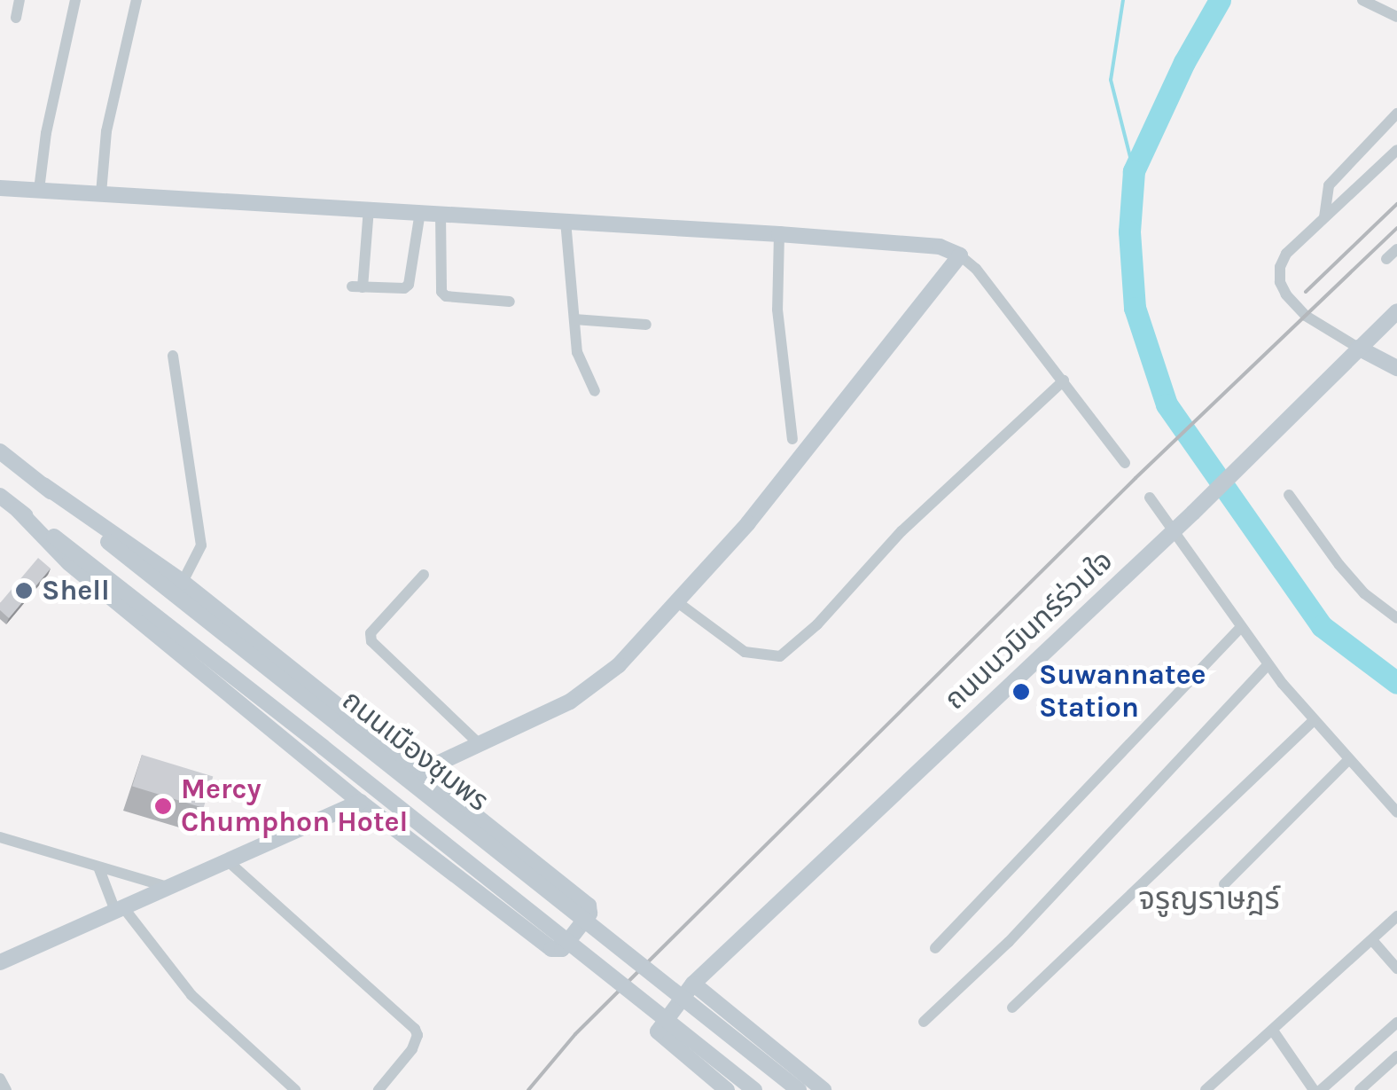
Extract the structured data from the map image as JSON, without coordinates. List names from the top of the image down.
{
  "streets": {
    "street": ["ถนนนวมินทร์ร่วมใจ", "ถนนเมืองชุมพร"]
  },
  "districts": ["จรูญราษฎร์"],
  "places": ["Shell", "Suwannatee Station", "Mercy Chumphon Hotel"]
}
